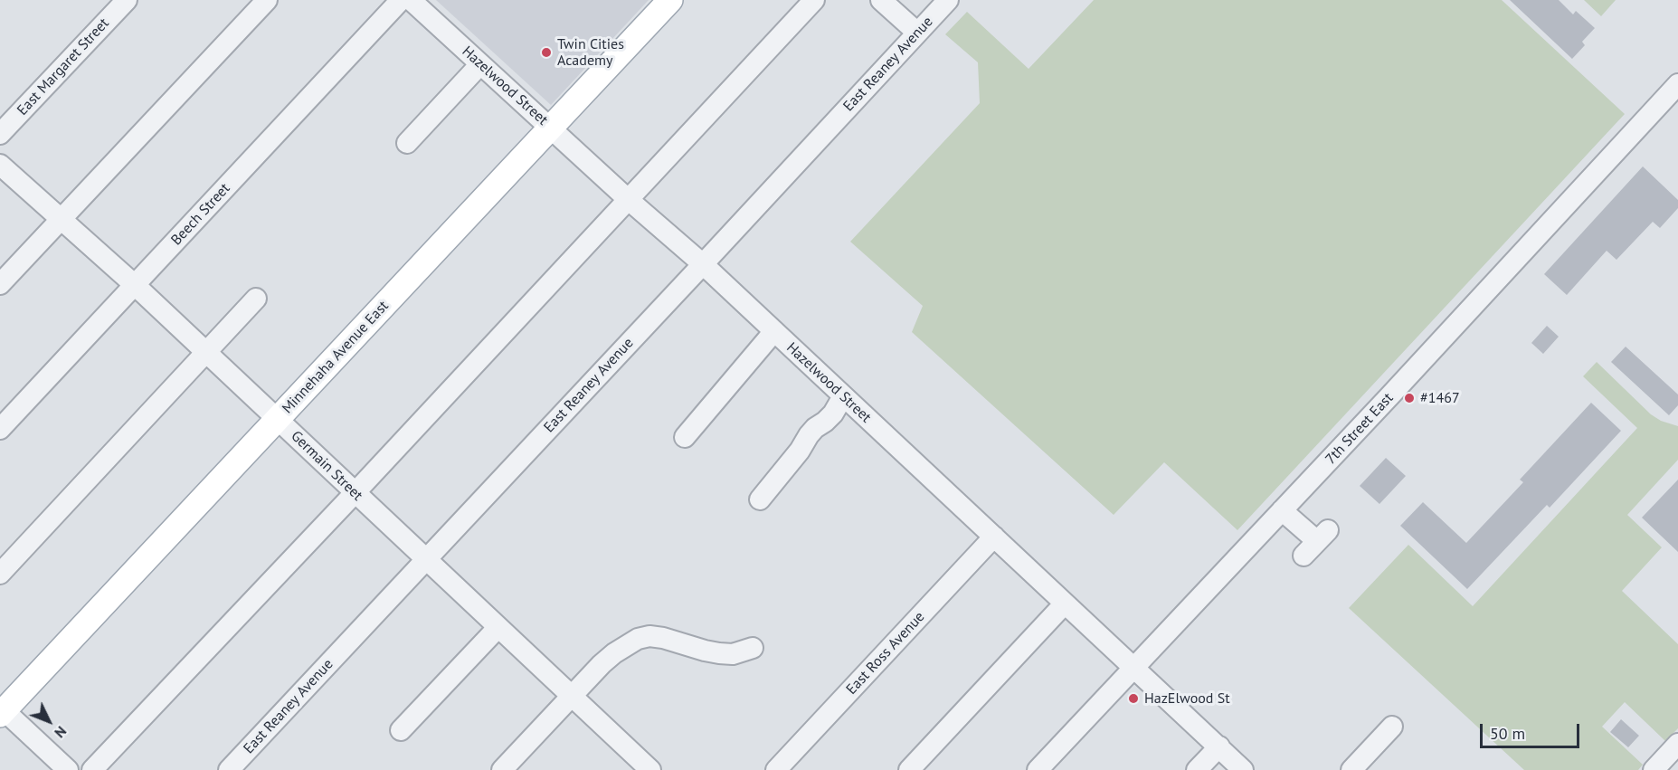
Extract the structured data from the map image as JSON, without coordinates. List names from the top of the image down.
{
  "streets": {
    "main road": ["Minnehaha Avenue East"],
    "street": [
      "East Reaney Avenue",
      "East Margaret Street",
      "Hazelwood Street",
      "Beech Street",
      "7th Street East",
      "Germain Street",
      "East Ross Avenue"
    ]
  },
  "crossings": [
    ["East Reaney Avenue", "Hazelwood Street"],
    ["East Reaney Avenue", "Germain Street"],
    ["Hazelwood Street", "Minnehaha Avenue East"],
    ["Hazelwood Street", "7th Street East"],
    ["Hazelwood Street", "East Ross Avenue"],
    ["Beech Street", "Germain Street"],
    ["Minnehaha Avenue East", "Germain Street"]
  ],
  "places": ["Twin Cities Academy", "#1467", "HazElwood St"],
  "scale_bar": "50 m",
  "north": "bottom right"
}
